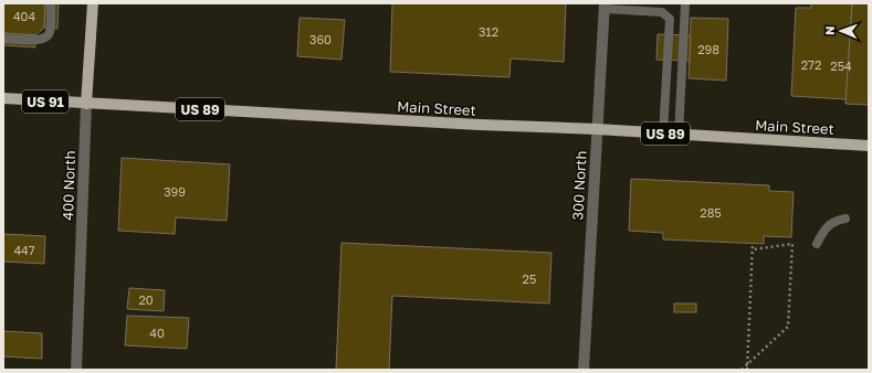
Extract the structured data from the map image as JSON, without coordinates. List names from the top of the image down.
{
  "streets": {
    "main road": [
      "US 91",
      "Main Street",
      "US 89",
      "400 North"
    ],
    "street": ["300 North"]
  },
  "crossings": [
    ["Main Street", "400 North"],
    ["Main Street", "300 North"]
  ],
  "house_numbers": [
    "404",
    "312",
    "360",
    "298",
    "272",
    "254",
    "399",
    "285",
    "447",
    "25",
    "20",
    "40"
  ],
  "north": "left"
}
